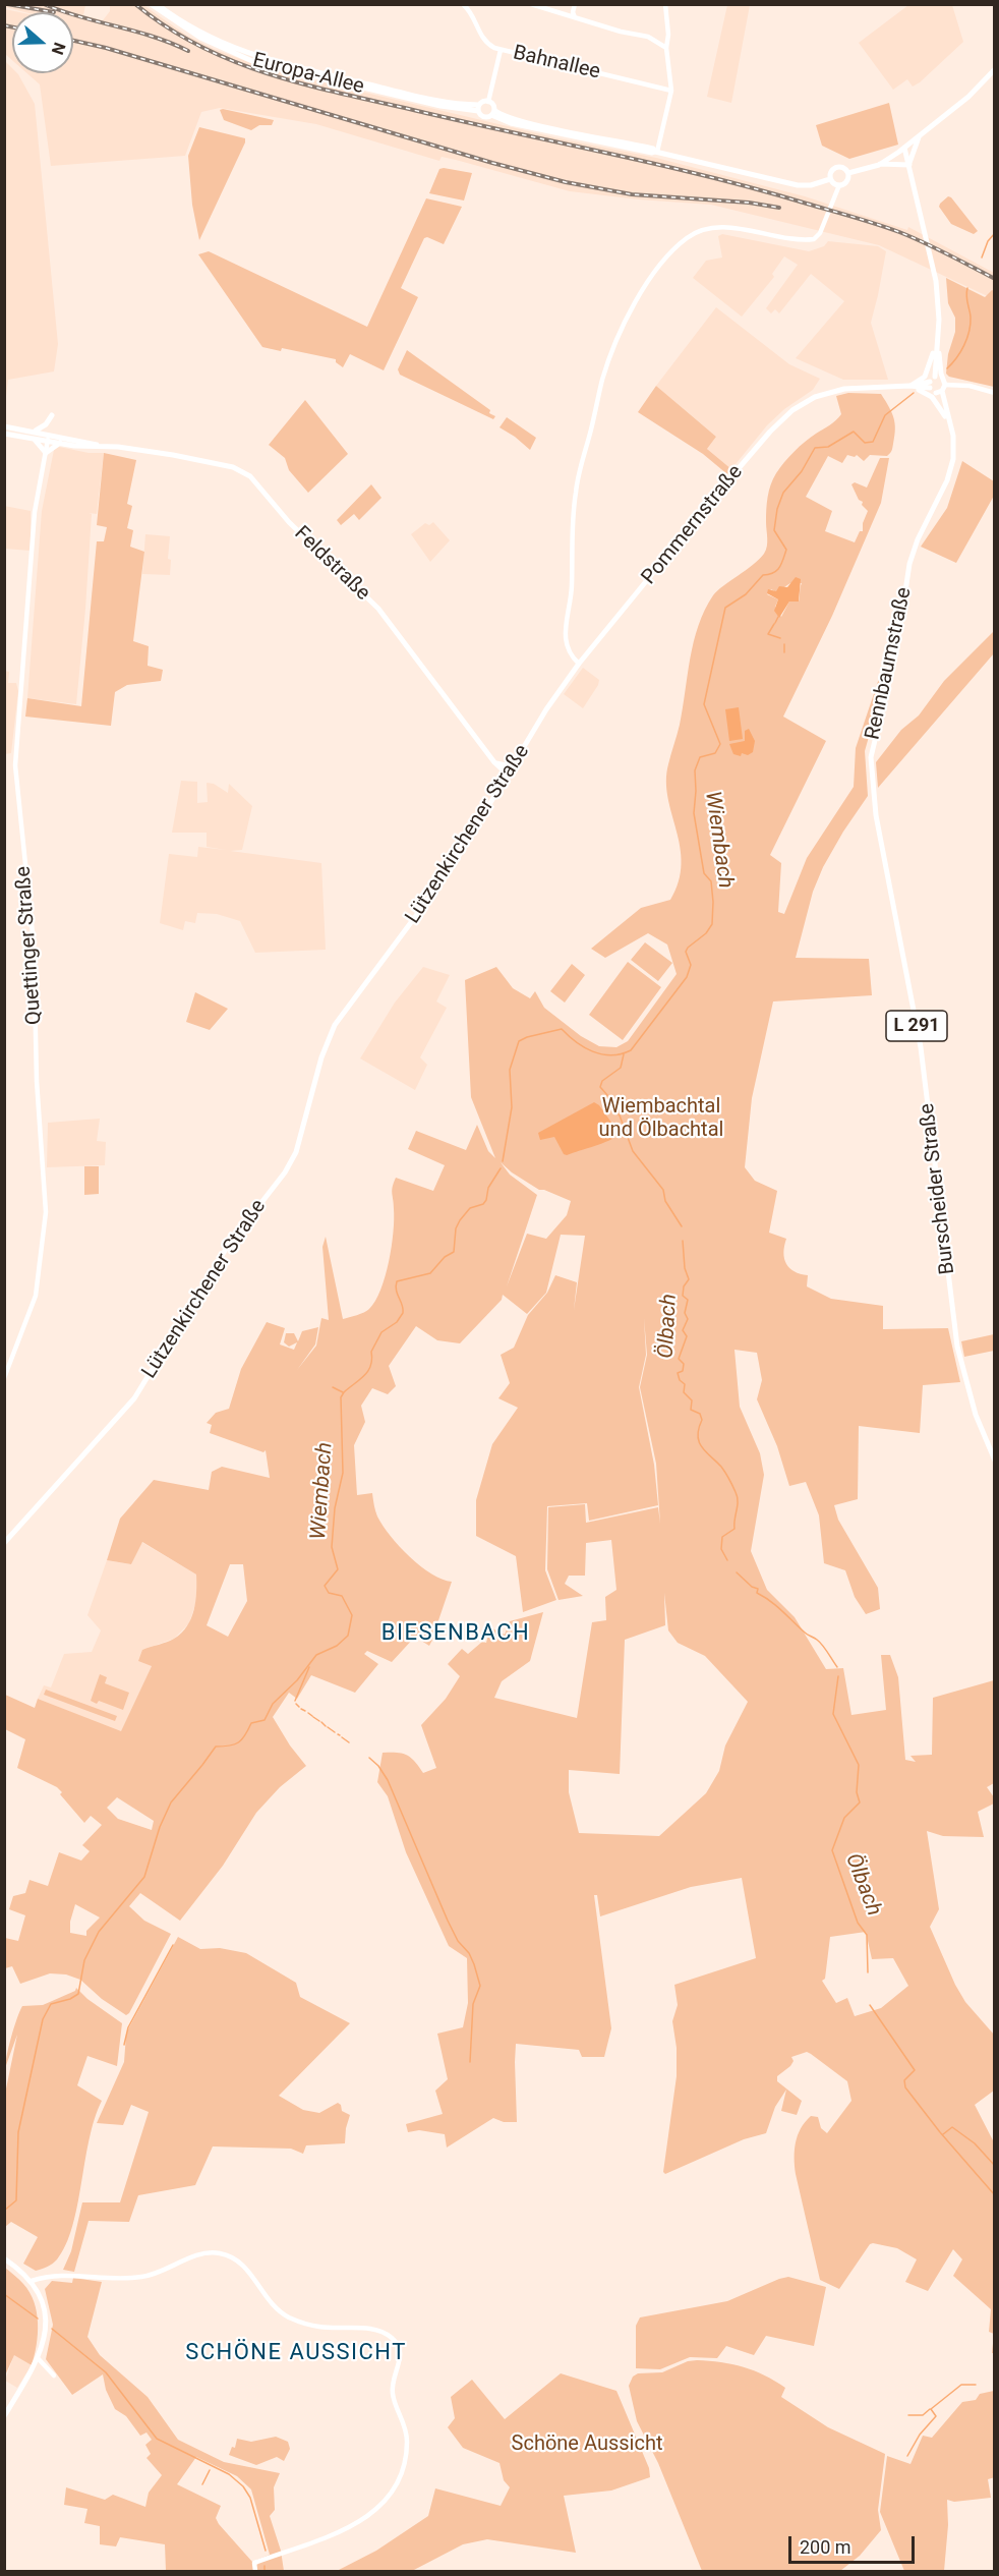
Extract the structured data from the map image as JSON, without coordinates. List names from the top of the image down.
{
  "streets": {
    "main road": [
      "Europa-Allee",
      "Pommernstraße",
      "Feldstraße",
      "Rennbaumstraße",
      "Lützenkirchener Straße",
      "L 291",
      "Burscheider Straße"
    ],
    "street": ["Bahnallee", "Quettinger Straße"]
  },
  "crossings": [
    ["Pommernstraße", "Rennbaumstraße"],
    ["Pommernstraße", "Lützenkirchener Straße"],
    ["Feldstraße", "Lützenkirchener Straße"],
    ["Feldstraße", "Quettinger Straße"],
    ["Rennbaumstraße", "Burscheider Straße"]
  ],
  "districts": ["BIESENBACH", "SCHÖNE AUSSICHT"],
  "water": ["Wiembach", "Ölbach"],
  "parks": ["Wiembachtal und Ölbachtal", "Schöne Aussicht"],
  "scale_bar": "200 m",
  "north": "right"
}
